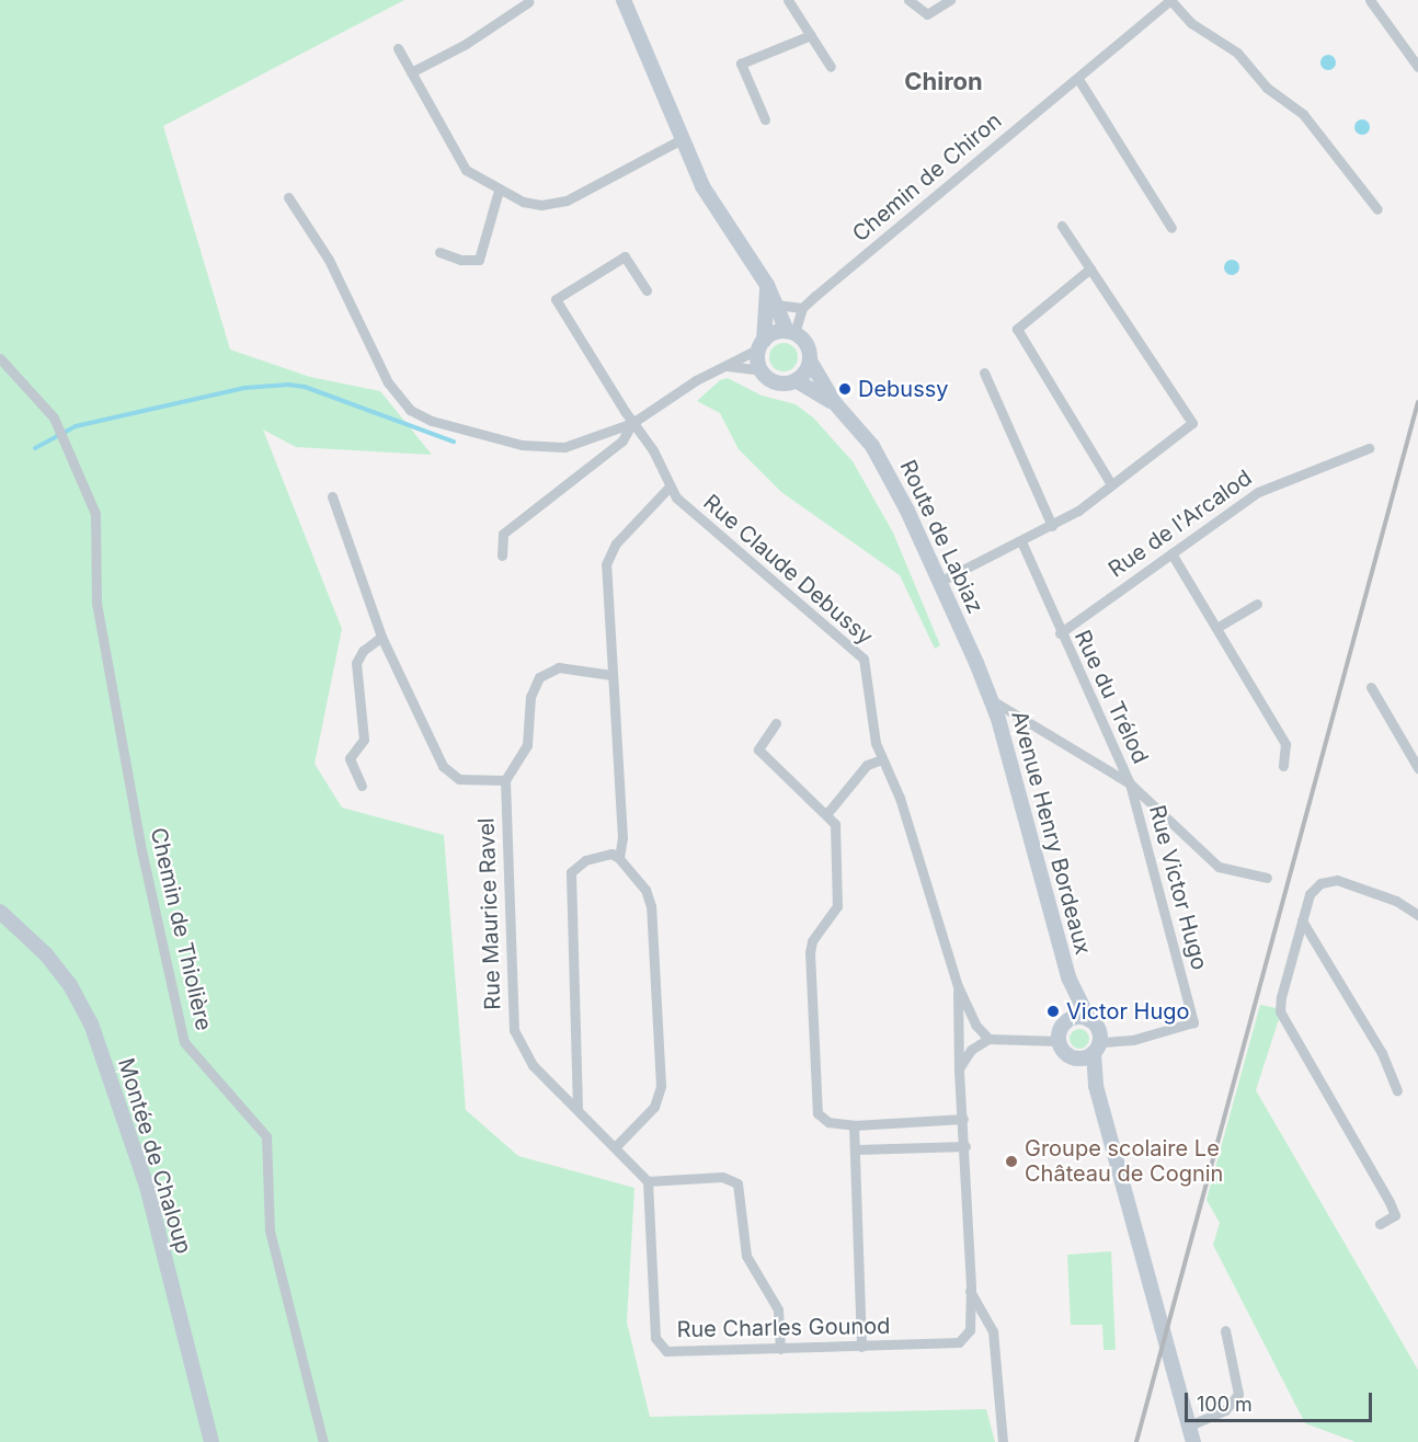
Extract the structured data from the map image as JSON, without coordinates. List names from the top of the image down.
{
  "streets": {
    "main road": ["Route de Labiaz", "Avenue Henry Bordeaux", "Montée de Chaloup"],
    "street": [
      "Chemin de Chiron",
      "Rue de l'Arcalod",
      "Rue Claude Debussy",
      "Rue du Trélod",
      "Rue Victor Hugo",
      "Rue Maurice Ravel",
      "Chemin de Thiolière",
      "Rue Charles Gounod"
    ]
  },
  "crossings": [
    ["Rue de l'Arcalod", "Rue du Trélod"],
    ["Route de Labiaz", "Avenue Henry Bordeaux"],
    ["Rue Claude Debussy", "Rue Charles Gounod"],
    ["Rue du Trélod", "Rue Victor Hugo"],
    ["Avenue Henry Bordeaux", "Rue Victor Hugo"],
    ["Rue Maurice Ravel", "Rue Charles Gounod"]
  ],
  "districts": ["Chiron"],
  "places": ["Debussy", "Victor Hugo", "Groupe scolaire Le Château de Cognin"],
  "scale_bar": "100 m"
}
